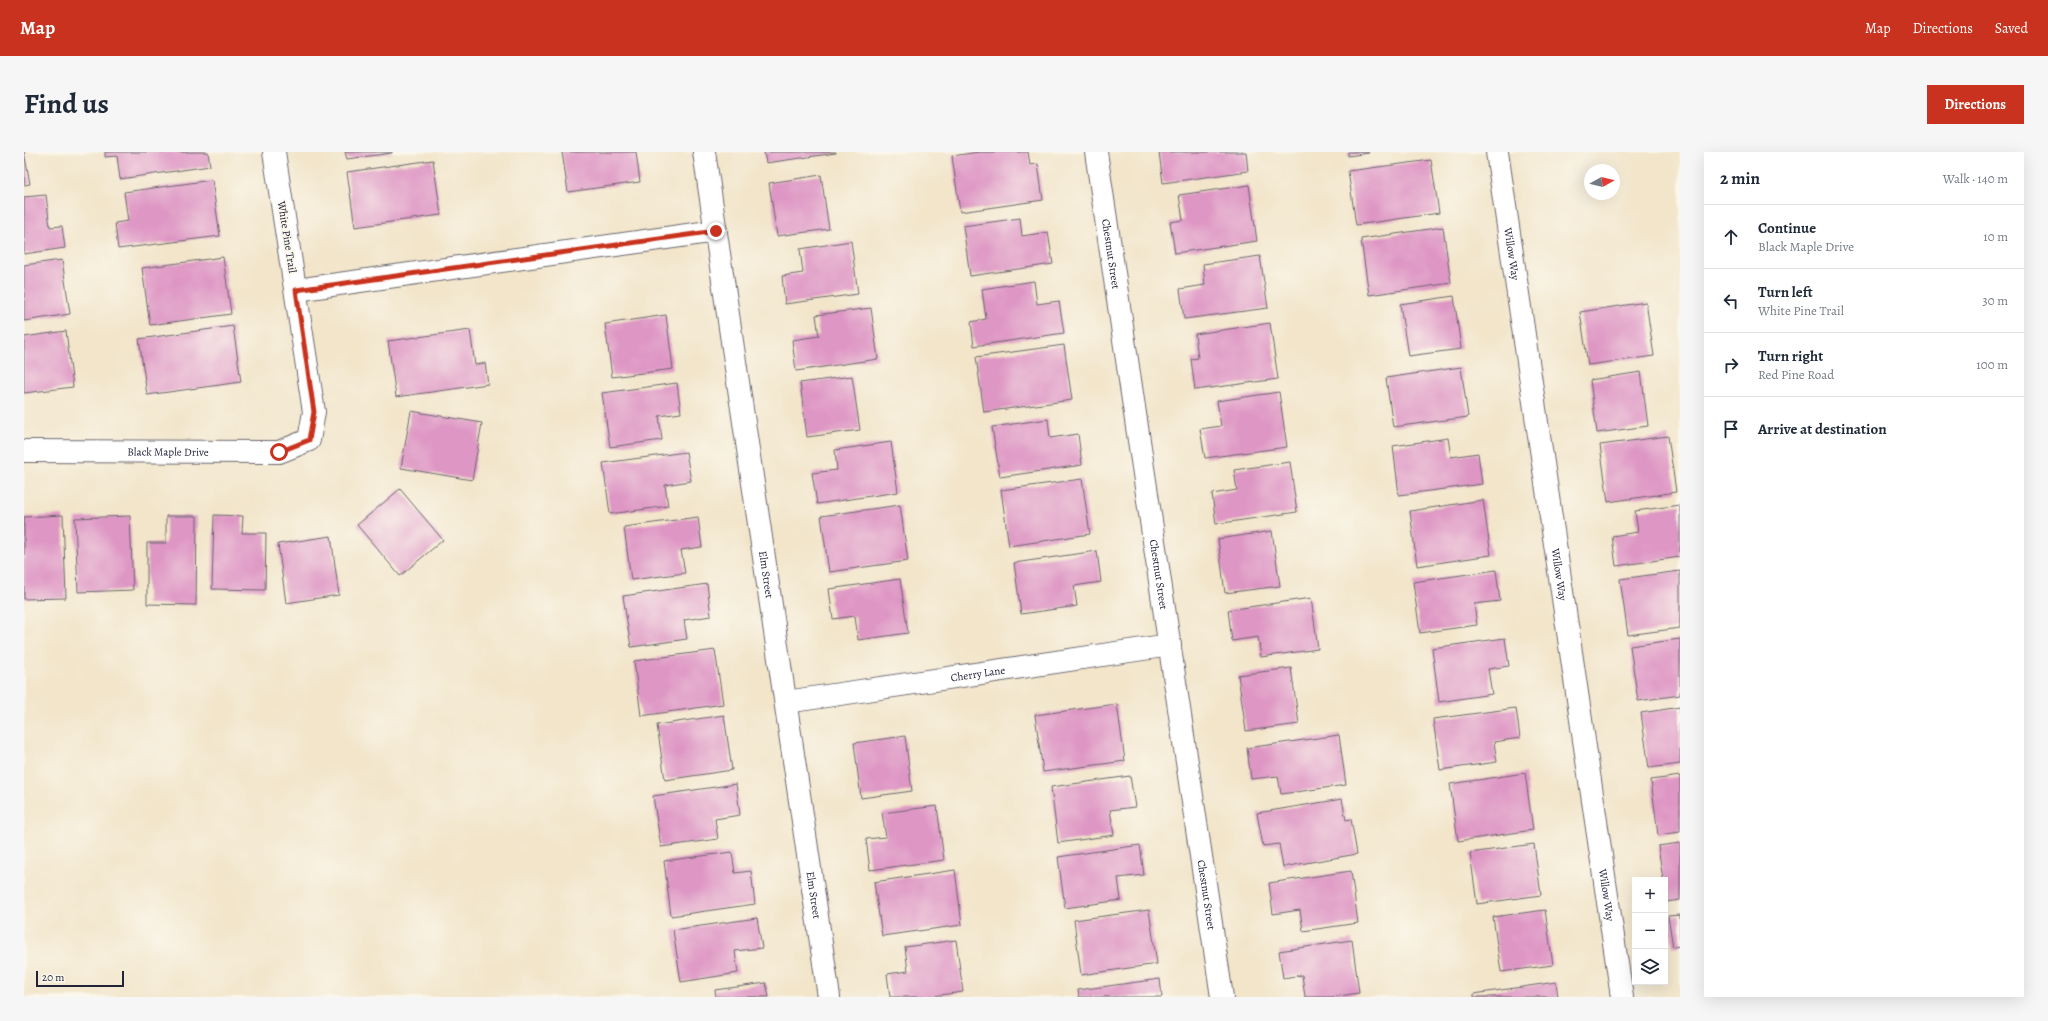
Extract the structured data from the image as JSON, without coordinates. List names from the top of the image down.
{
  "streets": {
    "street": [
      "White Pine Trail",
      "Chestnut Street",
      "Willow Way",
      "Black Maple Drive",
      "Elm Street",
      "Cherry Lane"
    ]
  },
  "crossings": [
    ["White Pine Trail", "Black Maple Drive"],
    ["Chestnut Street", "Cherry Lane"],
    ["Elm Street", "Cherry Lane"]
  ],
  "scale_bar": "20 m",
  "north": "right",
  "page": {
    "header": "Map",
    "nav": ["Map", "Directions", "Saved"],
    "title": "Find us",
    "buttons": "Directions",
    "heading": ["2 min", "Walk · 140 m"],
    "list": [
      ["Continue", "Black Maple Drive", "10 m"],
      ["Turn left", "White Pine Trail", "30 m"],
      ["Turn right", "Red Pine Road", "100 m"],
      "Arrive at destination"
    ],
    "map_buttons": ["+", "−"],
    "scale": "20 m"
  }
}
